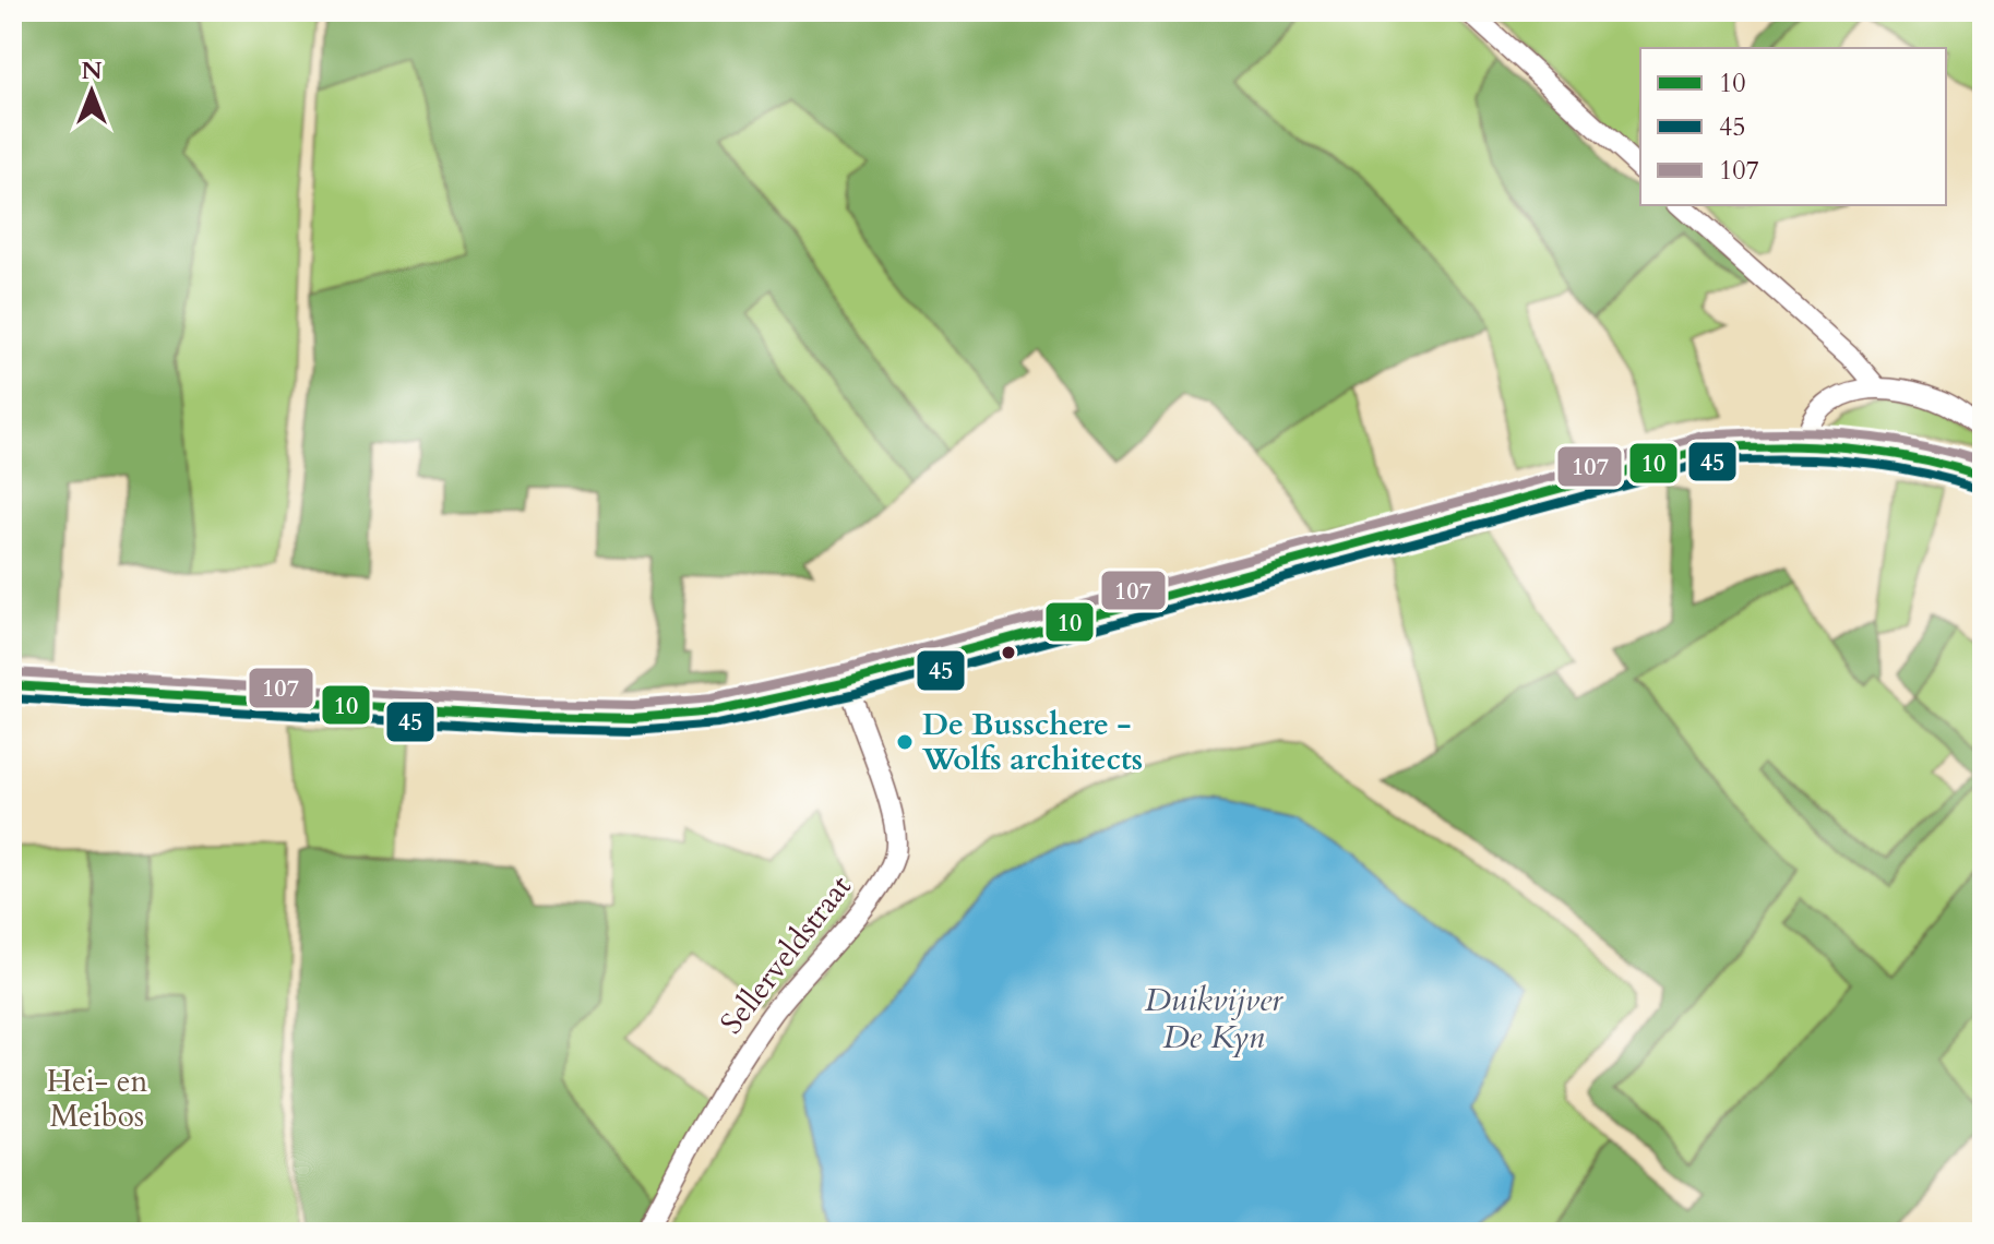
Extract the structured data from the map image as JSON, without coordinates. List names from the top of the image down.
{
  "streets": {
    "street": ["Sellerveldstraat"]
  },
  "water": ["Duikvijver De Kyn"],
  "parks": ["Hei- en Meibos"],
  "places": ["De Busschere - Wolfs architects"],
  "lines": ["transit line 107", "transit line 10", "transit line 45"],
  "legend": ["10", "45", "107"],
  "north": "top"
}
